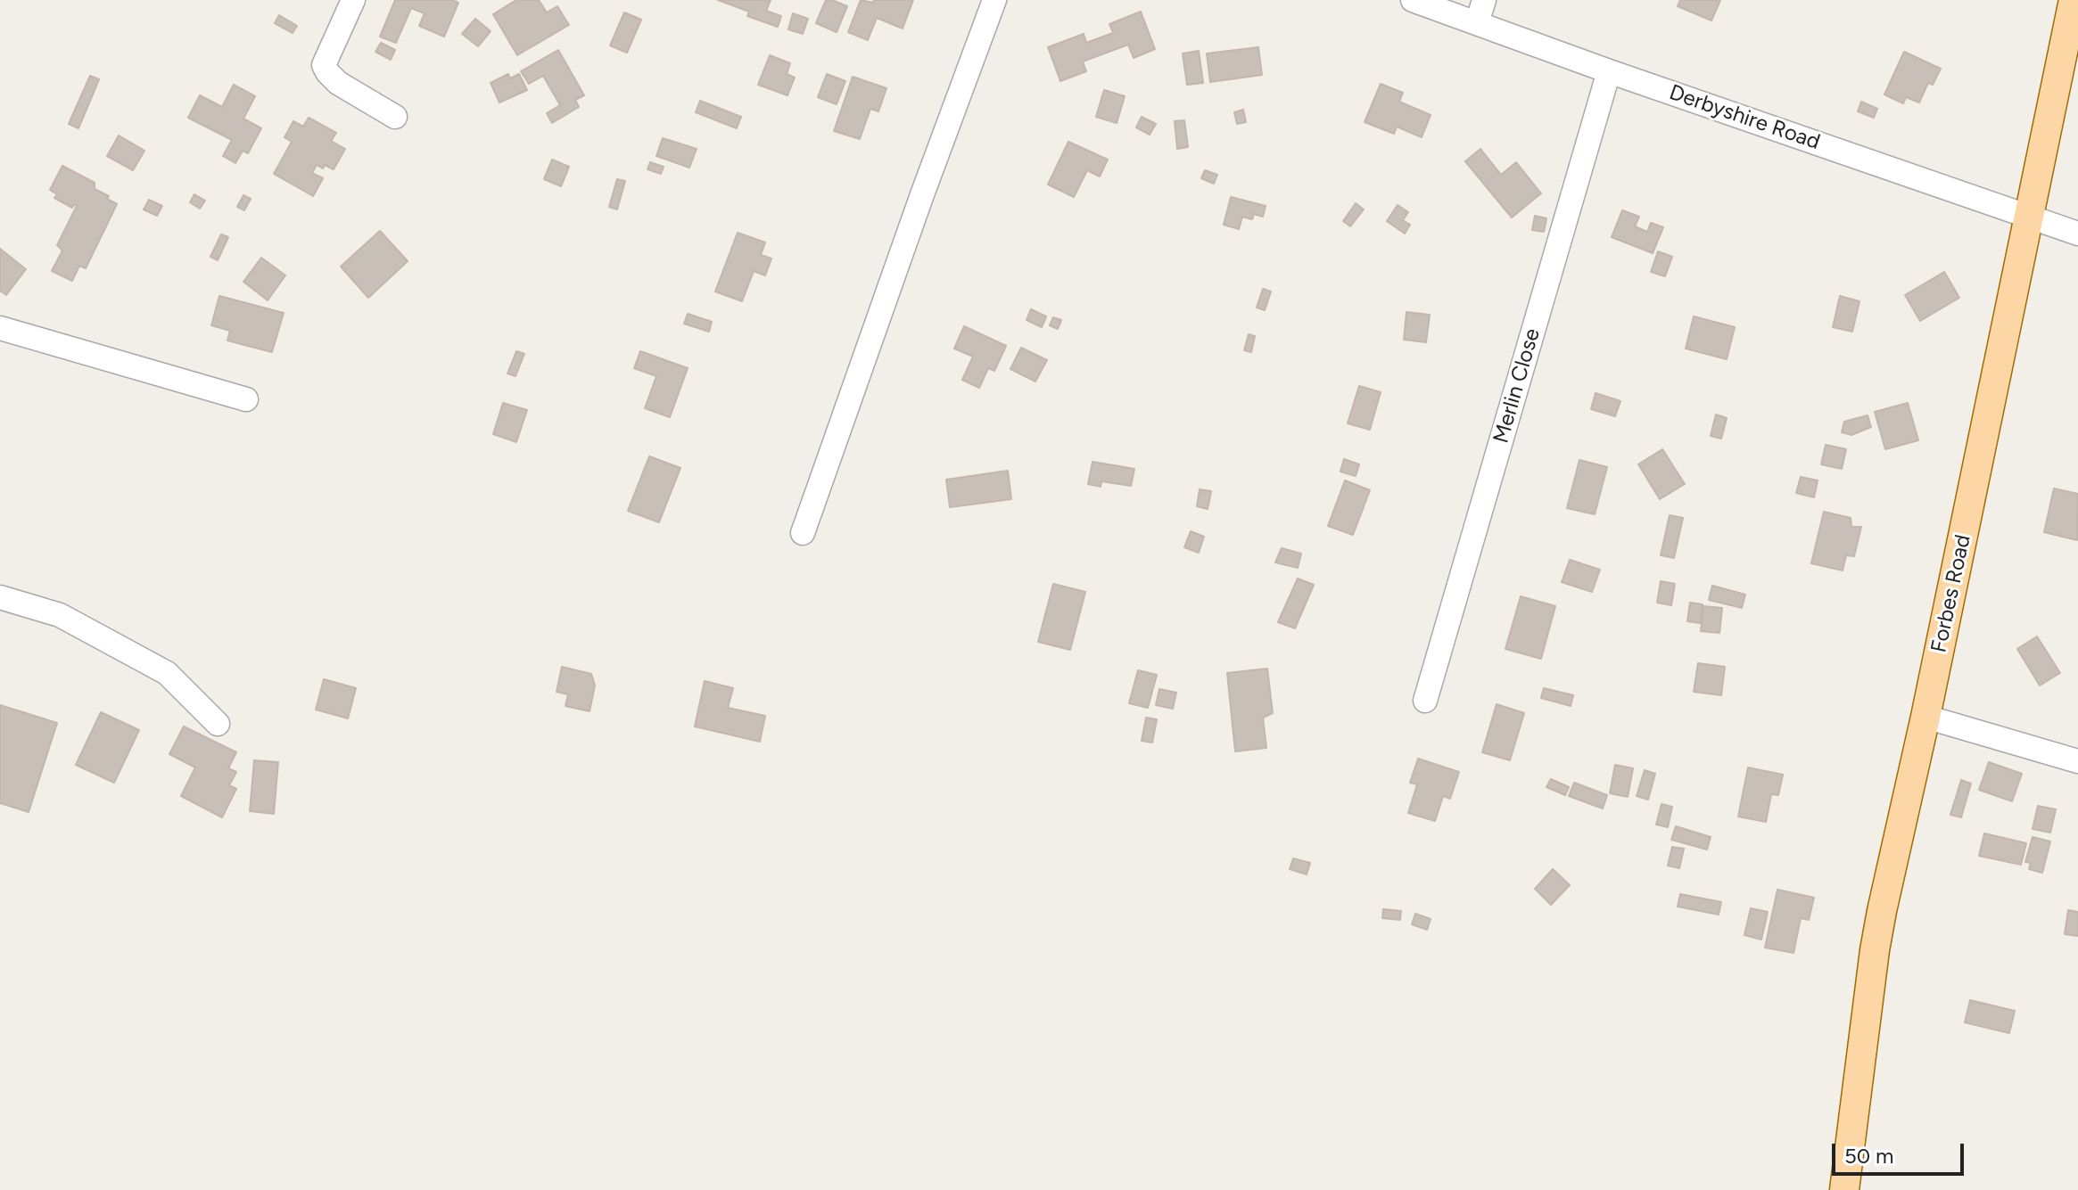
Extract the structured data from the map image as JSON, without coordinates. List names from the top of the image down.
{
  "streets": {
    "main road": ["Forbes Road"],
    "street": ["Derbyshire Road", "Merlin Close"]
  },
  "crossings": [
    ["Derbyshire Road", "Merlin Close"],
    ["Derbyshire Road", "Forbes Road"]
  ],
  "scale_bar": "50 m"
}
